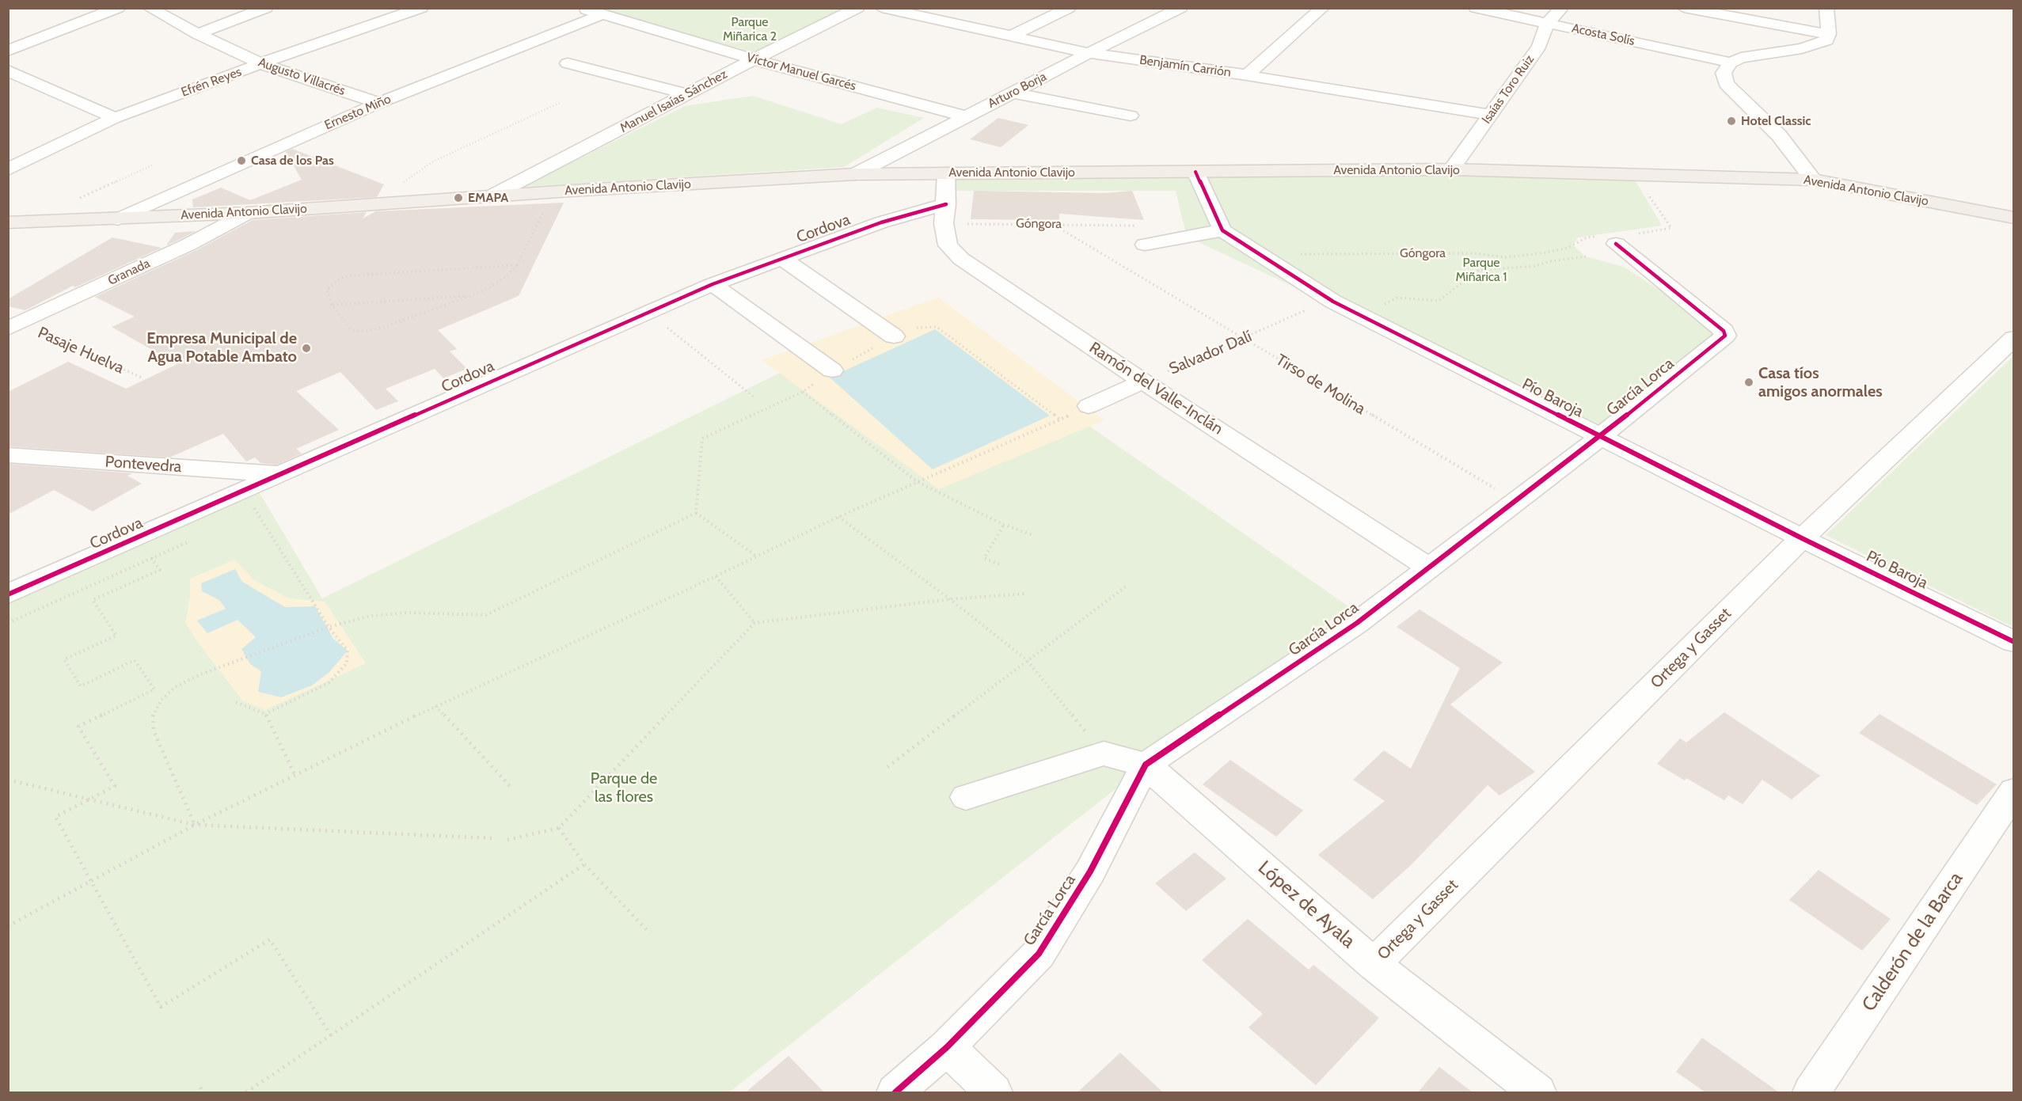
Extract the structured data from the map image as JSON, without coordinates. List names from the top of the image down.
{
  "streets": {
    "main road": ["Avenida Antonio Clavijo"],
    "street": [
      "Acosta Solís",
      "Benjamín Carrión",
      "Víctor Manuel Garcés",
      "Augusto Villacrés",
      "Efrén Reyes",
      "Isaías Toro Ruiz",
      "Arturo Borja",
      "Manuel Isaías Sánchez",
      "Ernesto Miño",
      "Cordova",
      "Granada",
      "García Lorca",
      "Ramón del Valle-Inclán",
      "Pío Baroja",
      "Pontevedra",
      "Ortega y Gasset",
      "López de Ayala",
      "Calderón de la Barca"
    ],
    "path": [
      "Góngora",
      "Pasaje Huelva",
      "Salvador Dalí",
      "Tirso de Molina"
    ]
  },
  "crossings": [
    ["Acosta Solís", "Isaías Toro Ruiz"],
    ["Benjamín Carrión", "Isaías Toro Ruiz"],
    ["Benjamín Carrión", "Arturo Borja"],
    ["Víctor Manuel Garcés", "Arturo Borja"],
    ["Víctor Manuel Garcés", "Manuel Isaías Sánchez"],
    ["Víctor Manuel Garcés", "Ernesto Miño"],
    ["Augusto Villacrés", "Efrén Reyes"],
    ["Augusto Villacrés", "Ernesto Miño"],
    ["Isaías Toro Ruiz", "Avenida Antonio Clavijo"],
    ["Arturo Borja", "Avenida Antonio Clavijo"],
    ["Manuel Isaías Sánchez", "Avenida Antonio Clavijo"],
    ["Ernesto Miño", "Avenida Antonio Clavijo"],
    ["Avenida Antonio Clavijo", "Granada"],
    ["Avenida Antonio Clavijo", "Ramón del Valle-Inclán"],
    ["Góngora", "Cordova"],
    ["Góngora", "Tirso de Molina"],
    ["Góngora", "Ramón del Valle-Inclán"],
    ["Cordova", "Ramón del Valle-Inclán"],
    ["Cordova", "Pontevedra"],
    ["Granada", "Pasaje Huelva"],
    ["Salvador Dalí", "Tirso de Molina"],
    ["Salvador Dalí", "Ramón del Valle-Inclán"],
    ["Salvador Dalí", "Pío Baroja"],
    ["Tirso de Molina", "García Lorca"],
    ["García Lorca", "Ramón del Valle-Inclán"],
    ["García Lorca", "Pío Baroja"],
    ["García Lorca", "López de Ayala"],
    ["Pío Baroja", "Ortega y Gasset"],
    ["Ortega y Gasset", "López de Ayala"]
  ],
  "parks": ["Parque Miñarica 2", "Parque Miñarica 1", "Parque de las flores"],
  "places": [
    "Hotel Classic",
    "Casa de los Pas",
    "EMAPA",
    "Empresa Municipal de Agua Potable Ambato",
    "Casa tíos amigos anormales"
  ]
}
